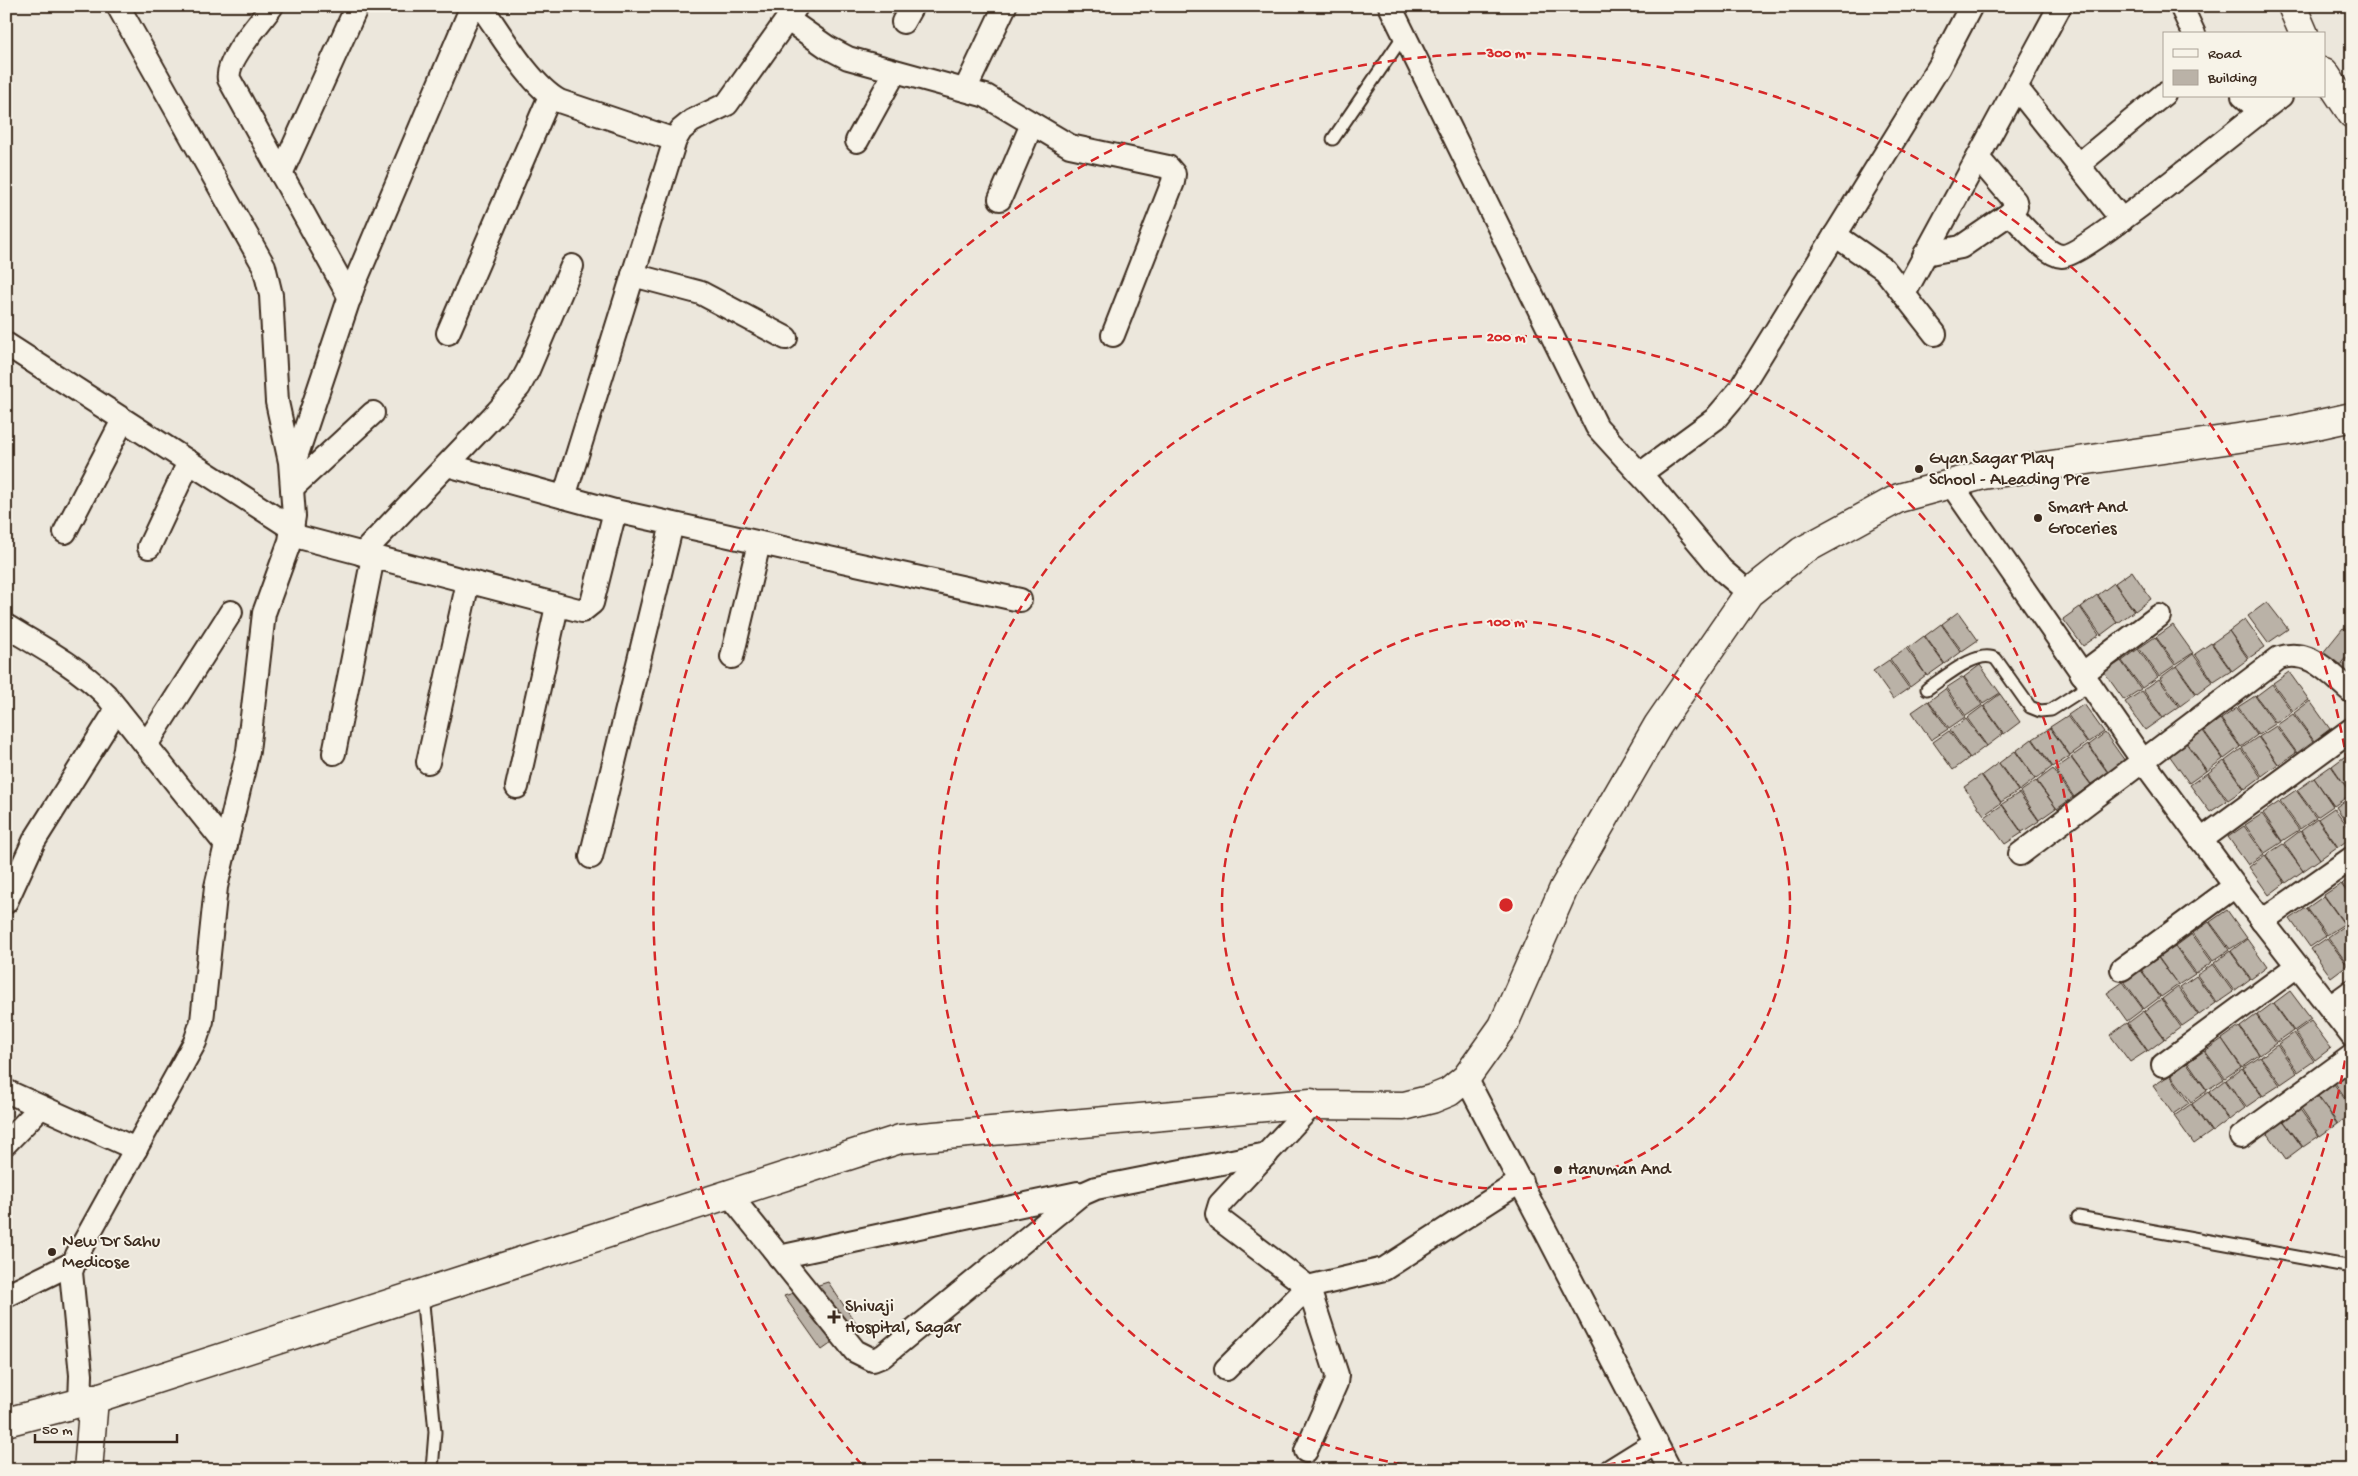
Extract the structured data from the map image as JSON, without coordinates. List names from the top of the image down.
{
  "places": {
    "other": [
      "Gyan Sagar Play School - ALeading Pre",
      "Smart And Groceries",
      "Hanuman And",
      "New Dr Sahu Medicose"
    ],
    "health": ["Shivaji Hospital, Sagar"]
  },
  "legend": ["Road", "Building"],
  "scale_bar": "50 m",
  "rings": ["300 m", "200 m", "100 m"]
}
